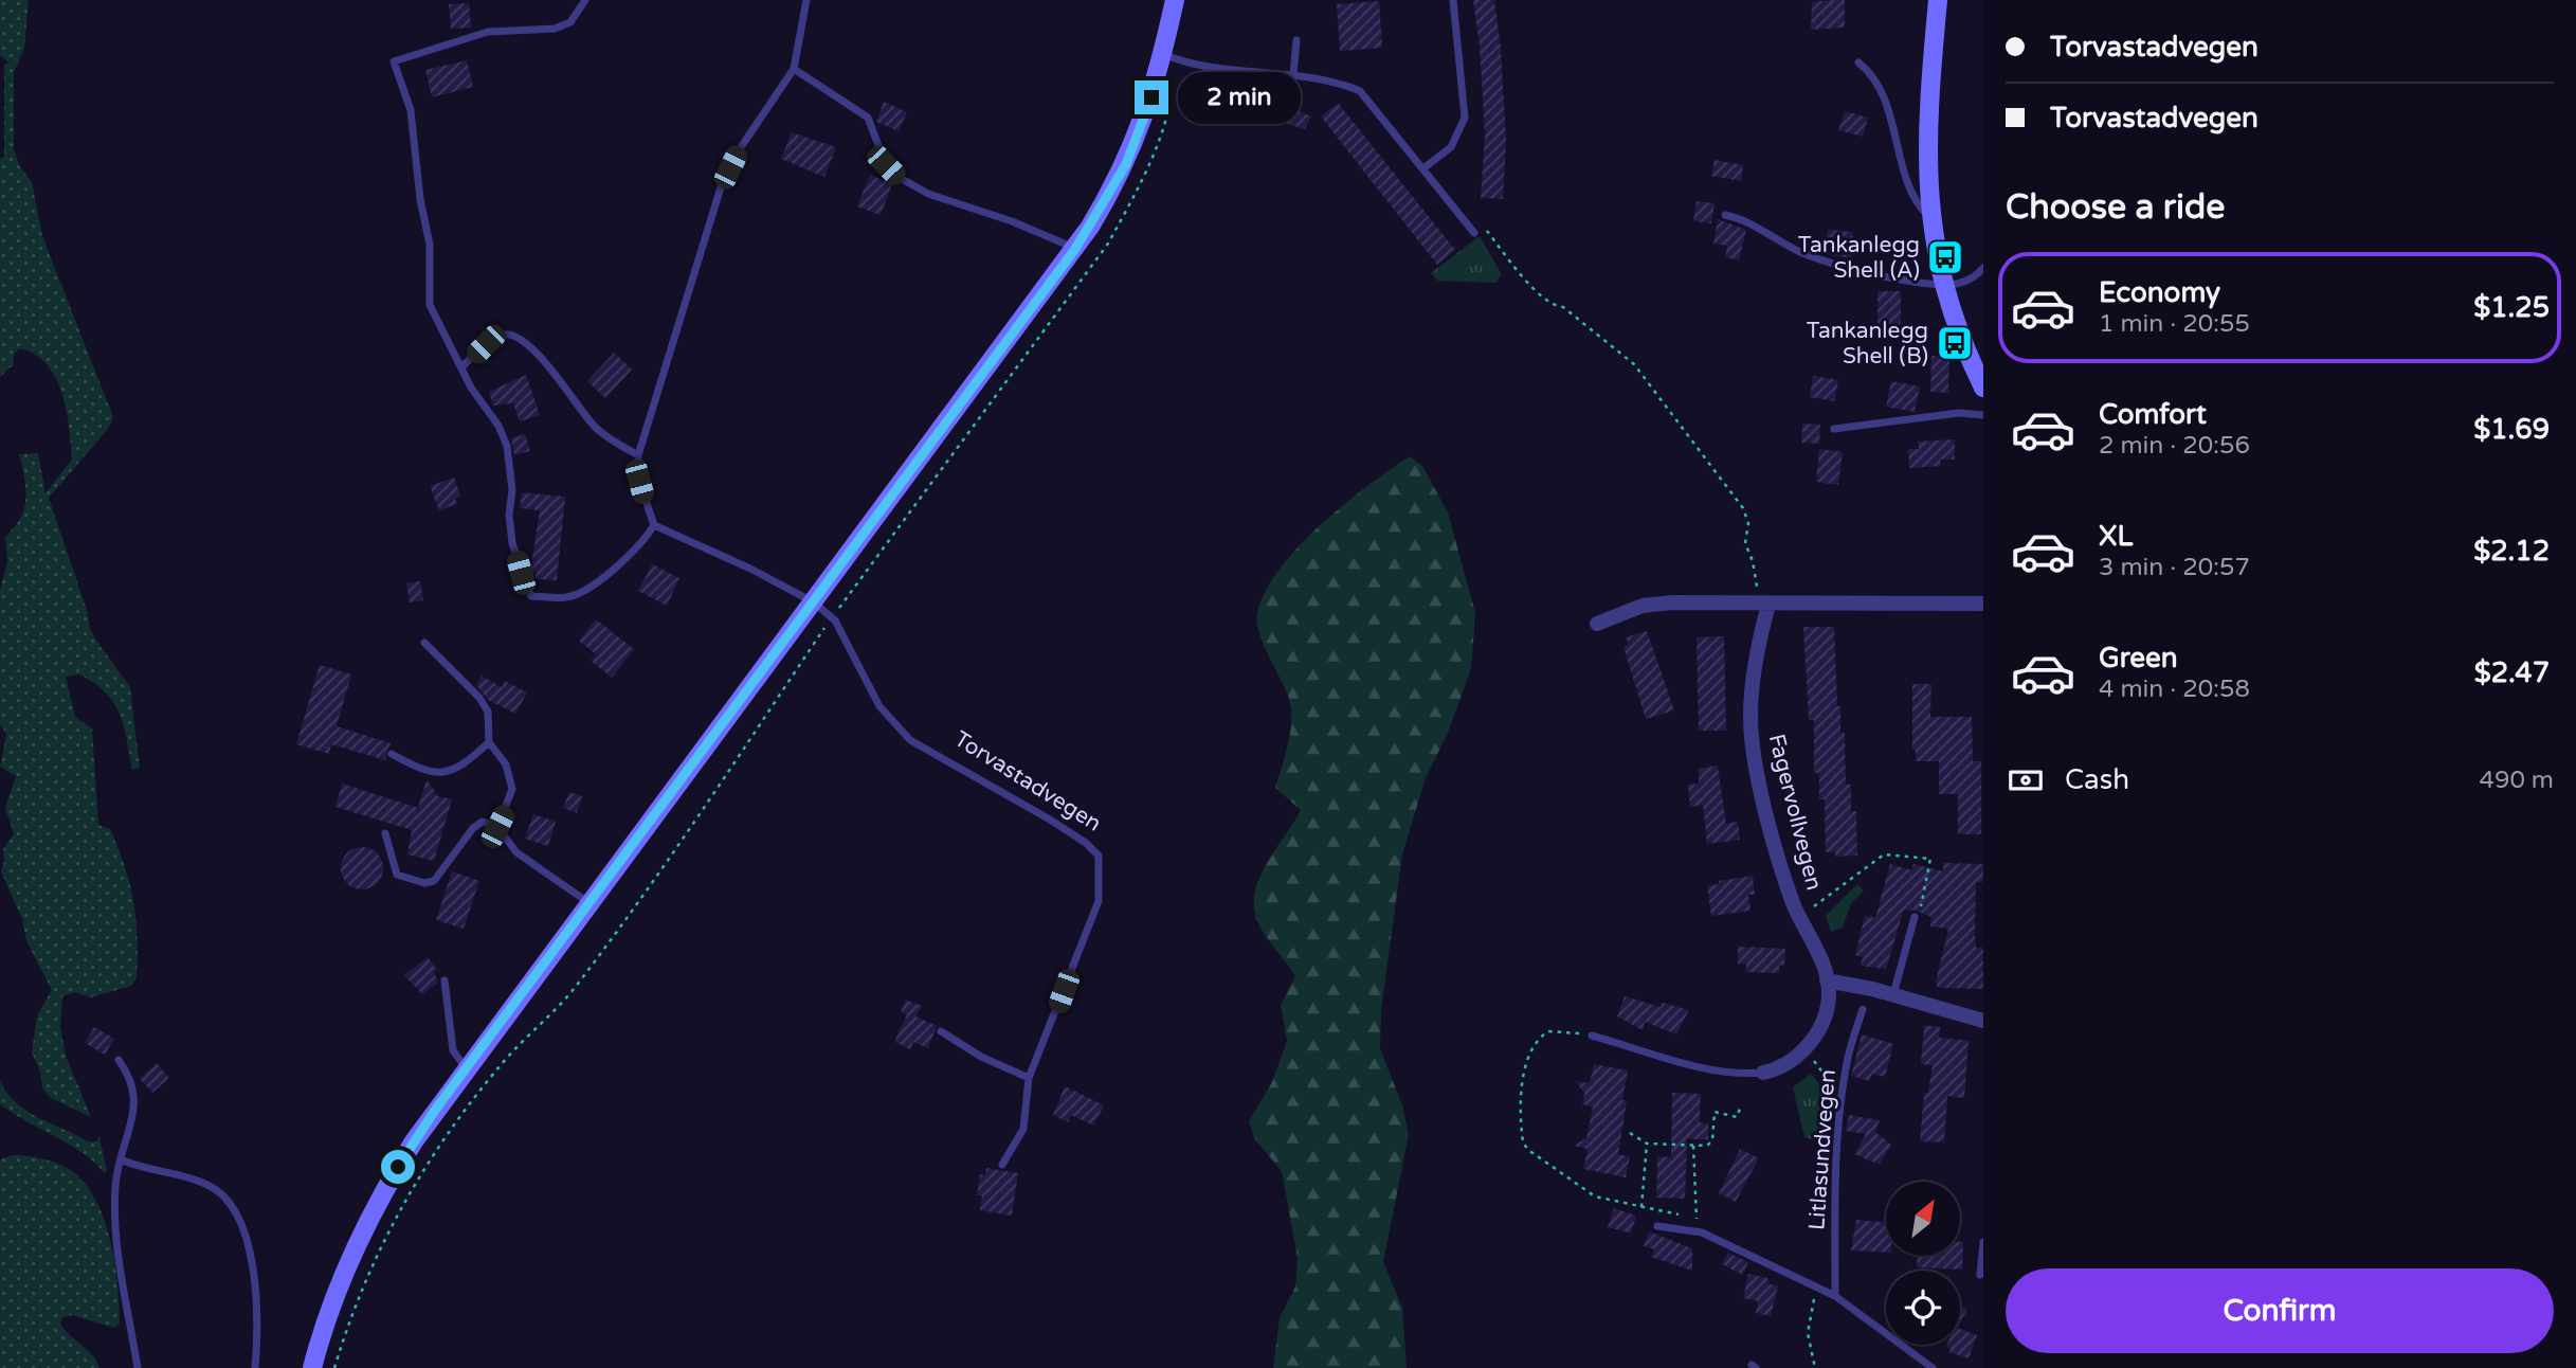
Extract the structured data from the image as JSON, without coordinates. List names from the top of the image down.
{
  "streets": {
    "street": ["Fagervollvegen"],
    "lane": ["Torvastadvegen", "Litlasundvegen"]
  },
  "places": {
    "bus stop": ["Tankanlegg Shell (A)", "Tankanlegg Shell (B)"]
  },
  "north": "top right",
  "page": {
    "banner": ["Torvastadvegen", "Torvastadvegen"],
    "bubble": "2 min",
    "heading": "Choose a ride",
    "list": [
      {
        "name": "Economy",
        "note": "1 min · 20:55",
        "value": "$1.25"
      },
      {
        "name": "Comfort",
        "note": "2 min · 20:56",
        "value": "$1.69"
      },
      {
        "name": "XL",
        "note": "3 min · 20:57",
        "value": "$2.12"
      },
      {
        "name": "Green",
        "note": "4 min · 20:58",
        "value": "$2.47"
      }
    ],
    "pay": ["Cash", "490 m"],
    "buttons": "Confirm"
  }
}
